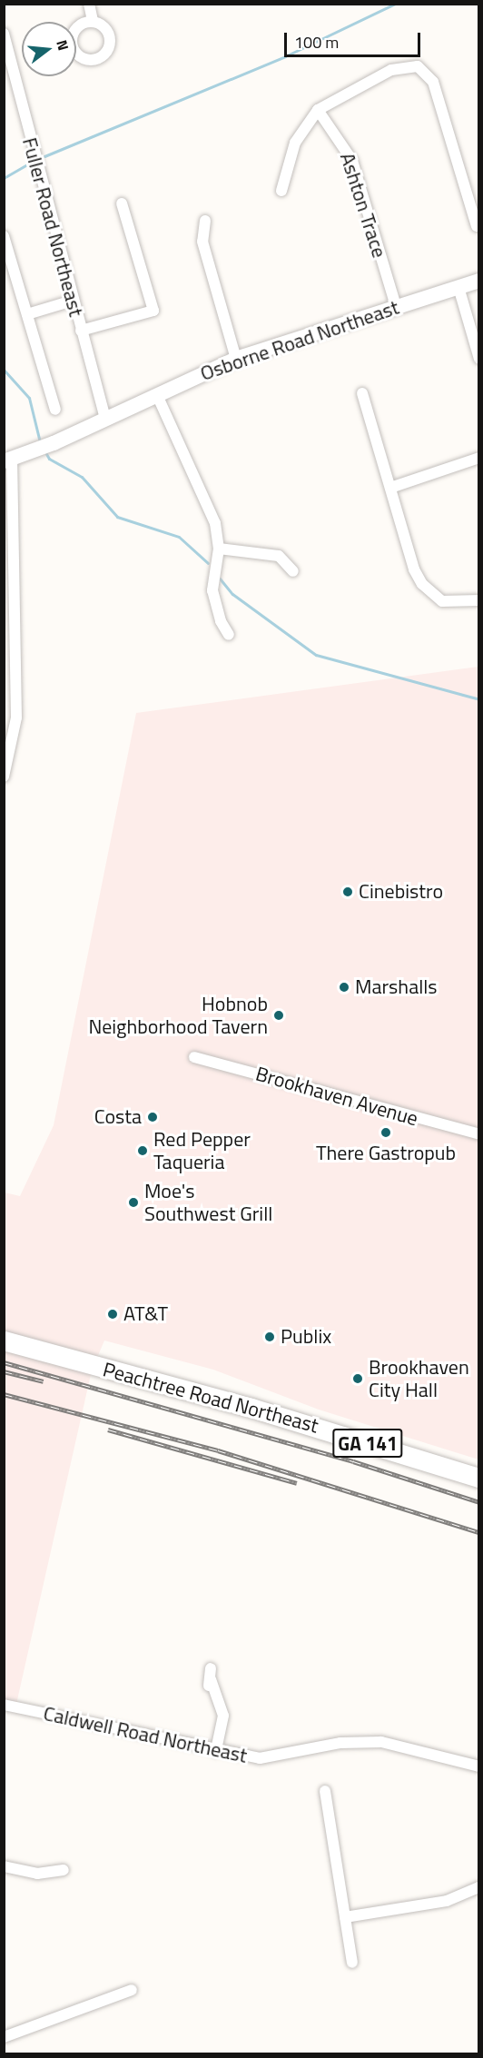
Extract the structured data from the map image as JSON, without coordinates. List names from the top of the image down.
{
  "streets": {
    "highway": ["Peachtree Road Northeast", "GA 141"],
    "street": [
      "Ashton Trace",
      "Fuller Road Northeast",
      "Osborne Road Northeast",
      "Brookhaven Avenue",
      "Caldwell Road Northeast"
    ]
  },
  "crossings": [
    ["Ashton Trace", "Osborne Road Northeast"],
    ["Fuller Road Northeast", "Osborne Road Northeast"]
  ],
  "places": [
    "Cinebistro",
    "Marshalls",
    "Hobnob Neighborhood Tavern",
    "Costa",
    "There Gastropub",
    "Red Pepper Taqueria",
    "Moe's Southwest Grill",
    "AT&T",
    "Publix",
    "Brookhaven City Hall"
  ],
  "scale_bar": "100 m",
  "north": "right"
}
